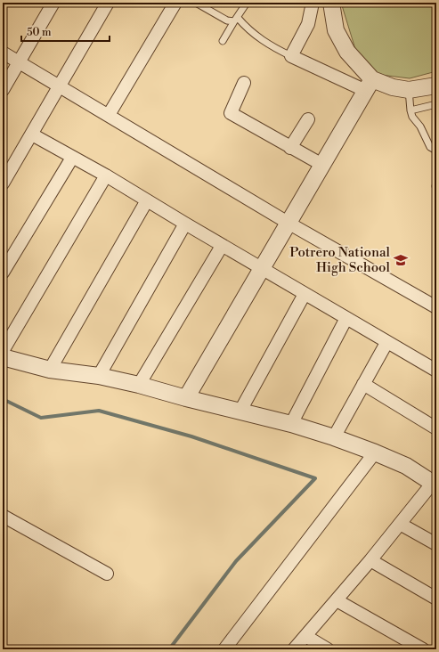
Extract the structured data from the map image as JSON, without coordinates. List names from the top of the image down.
{
  "places": {
    "school or university": ["Potrero National High School"]
  },
  "scale_bar": "50 m"
}
